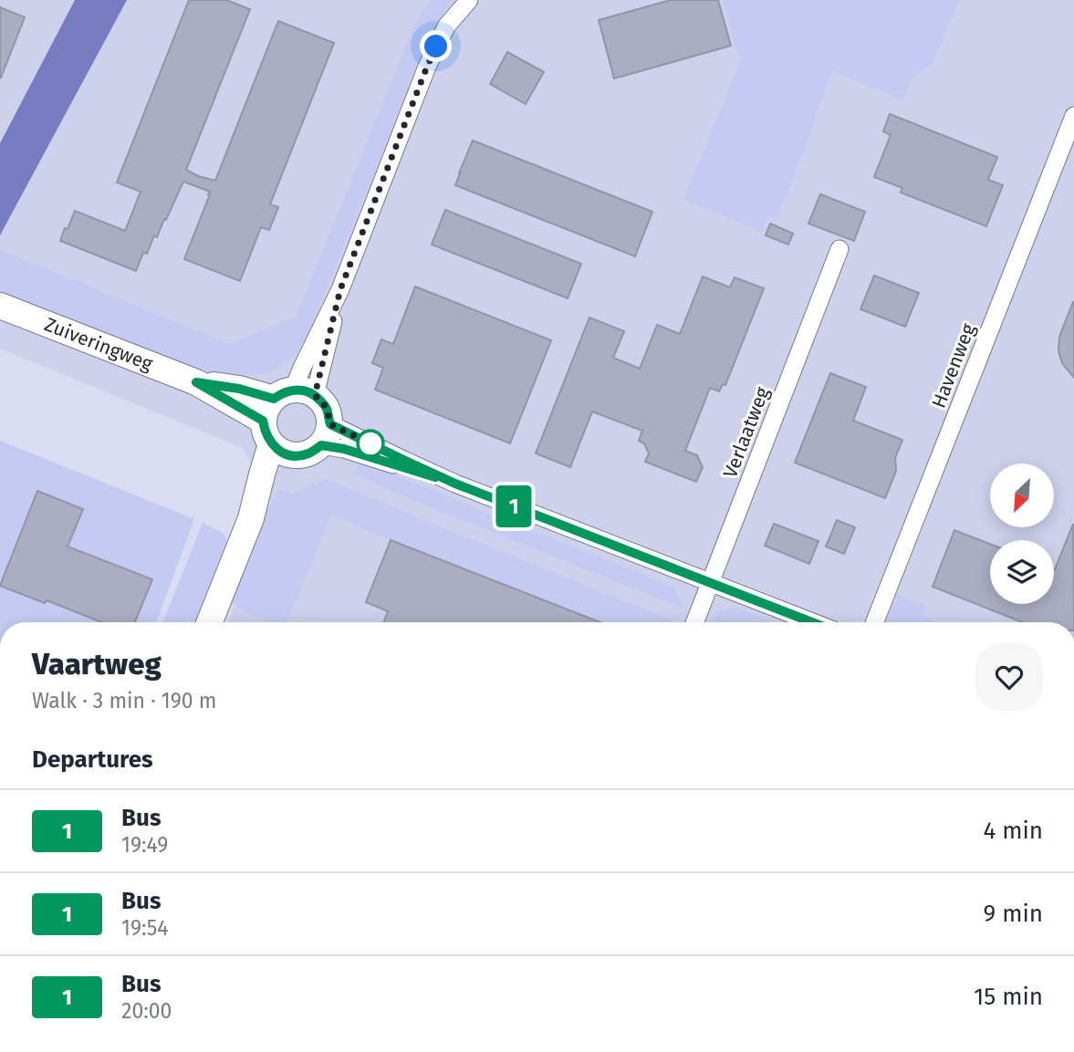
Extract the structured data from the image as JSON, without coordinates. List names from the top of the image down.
{
  "streets": {
    "street": ["Zuiveringweg", "Havenweg", "Verlaatweg"]
  },
  "lines": ["bus line 1"],
  "north": "bottom left",
  "page": {
    "on_map": "1",
    "heading": [
      ["Vaartweg", "Walk · 3 min · 190 m"],
      "Departures"
    ],
    "list": [
      {
        "mark": "1",
        "name": "Bus",
        "note": "19:49",
        "value": "4 min"
      },
      {
        "mark": "1",
        "name": "Bus",
        "note": "19:54",
        "value": "9 min"
      },
      {
        "mark": "1",
        "name": "Bus",
        "note": "20:00",
        "value": "15 min"
      }
    ]
  }
}
